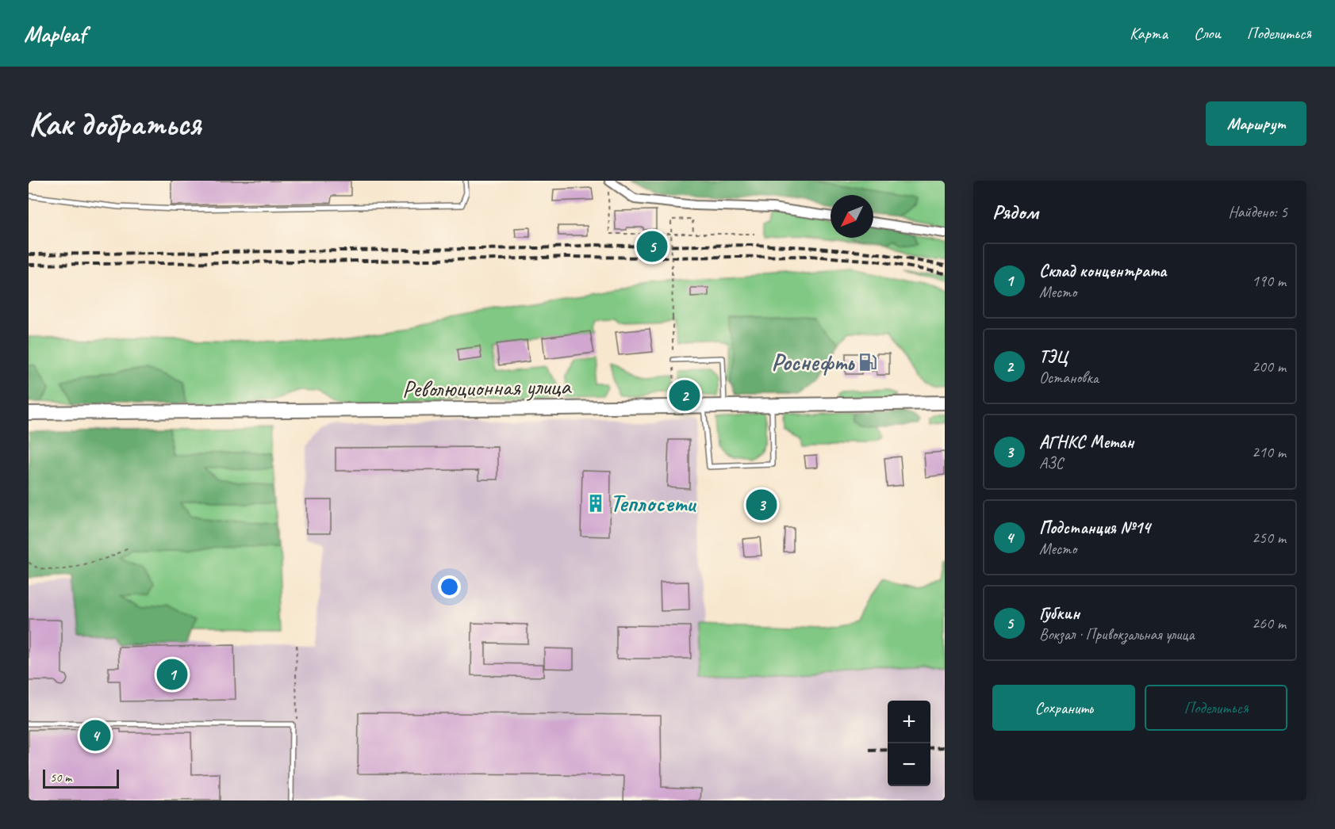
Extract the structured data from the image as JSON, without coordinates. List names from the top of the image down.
{
  "streets": {
    "street": ["Революционная улица"]
  },
  "places": {
    "fuel station": ["Роснефть"],
    "building": ["Теплосети"]
  },
  "scale_bar": "50 m",
  "north": "bottom left",
  "page": {
    "header": "Mapleaf",
    "nav": ["Карта", "Слои", "Поделиться"],
    "buttons": [
      "Маршрут",
      ["Сохранить", "Поделиться"]
    ],
    "title": "Как добраться",
    "heading": ["Рядом", "Найдено: 5"],
    "pins": [
      "5",
      "2",
      "3",
      "1",
      "4"
    ],
    "list": [
      {
        "mark": "1",
        "name": "Склад концентрата",
        "note": "Место",
        "value": "190 m"
      },
      {
        "mark": "2",
        "name": "ТЭЦ",
        "note": "Остановка",
        "value": "200 m"
      },
      {
        "mark": "3",
        "name": "АГНКС Метан",
        "note": "АЗС",
        "value": "210 m"
      },
      {
        "mark": "4",
        "name": "Подстанция №14",
        "note": "Место",
        "value": "250 m"
      },
      {
        "mark": "5",
        "name": "Губкин",
        "note": "Вокзал · Привокзальная улица",
        "value": "260 m"
      }
    ],
    "map_buttons": ["+", "−"],
    "scale": "50 m"
  }
}
